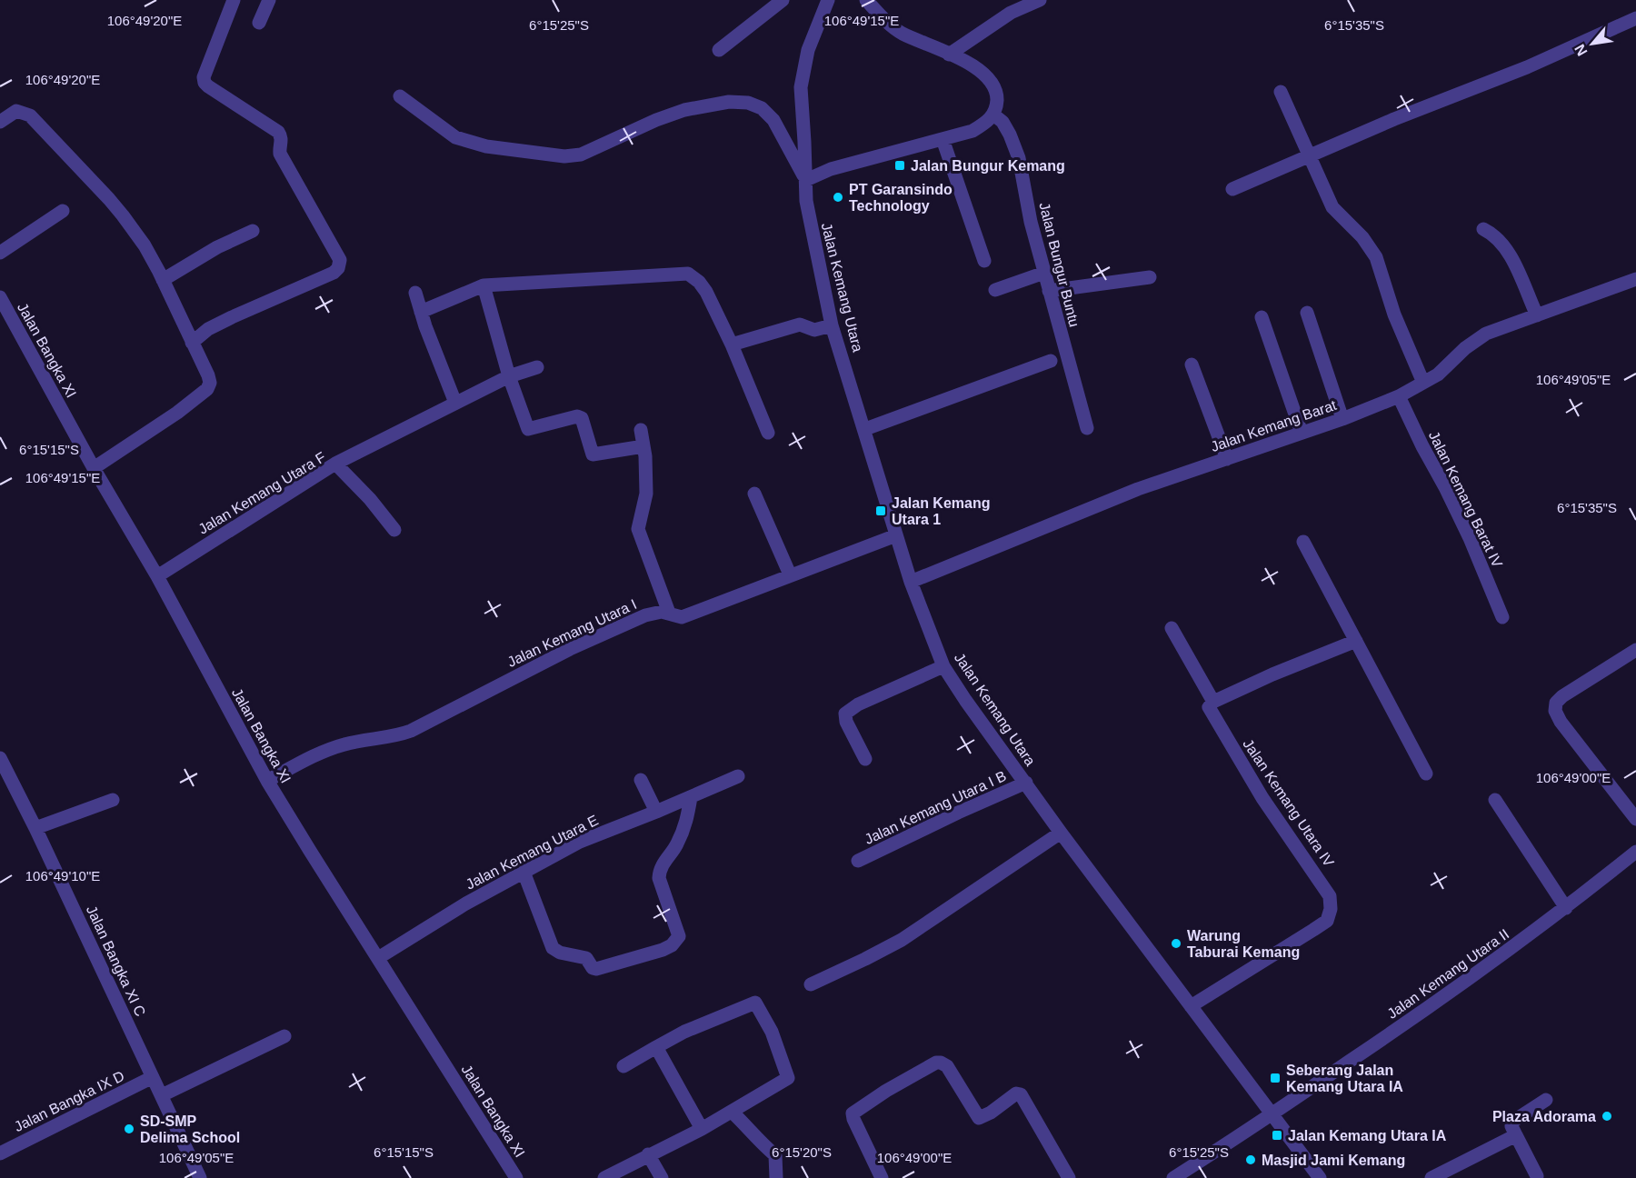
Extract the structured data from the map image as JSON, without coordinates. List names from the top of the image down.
{
  "streets": {
    "street": [
      "Jalan Bungur Buntu",
      "Jalan Kemang Utara",
      "Jalan Bangka XI",
      "Jalan Kemang Barat",
      "Jalan Kemang Utara F",
      "Jalan Kemang Barat IV",
      "Jalan Kemang Utara I",
      "Jalan Kemang Utara IV",
      "Jalan Kemang Utara I B",
      "Jalan Kemang Utara E",
      "Jalan Bangka XI C",
      "Jalan Kemang Utara II",
      "Jalan Bangka IX D"
    ]
  },
  "crossings": [
    ["Jalan Kemang Utara", "Jalan Kemang Barat"],
    ["Jalan Kemang Utara", "Jalan Kemang Utara I"],
    ["Jalan Kemang Utara", "Jalan Kemang Utara IV"],
    ["Jalan Kemang Utara", "Jalan Kemang Utara I B"],
    ["Jalan Kemang Utara", "Jalan Kemang Utara II"],
    ["Jalan Bangka XI", "Jalan Kemang Utara F"],
    ["Jalan Bangka XI", "Jalan Kemang Utara I"],
    ["Jalan Bangka XI", "Jalan Kemang Utara E"],
    ["Jalan Kemang Barat", "Jalan Kemang Barat IV"],
    ["Jalan Bangka XI C", "Jalan Bangka IX D"]
  ],
  "places": {
    "transit": [
      "Jalan Bungur Kemang",
      "Jalan Kemang Utara 1",
      "Seberang Jalan Kemang Utara IA",
      "Jalan Kemang Utara IA"
    ],
    "other": [
      "PT Garansindo Technology",
      "Warung Taburai Kemang",
      "Plaza Adorama",
      "SD-SMP Delima School",
      "Masjid Jami Kemang"
    ]
  },
  "north": "bottom left",
  "coordinates": [
    "106°49'15\"E",
    "106°49'20\"E",
    "6°15'25\"S",
    "6°15'35\"S",
    "106°49'05\"E",
    "6°15'15\"S",
    "106°49'00\"E",
    "106°49'10\"E",
    "6°15'20\"S"
  ]
}
